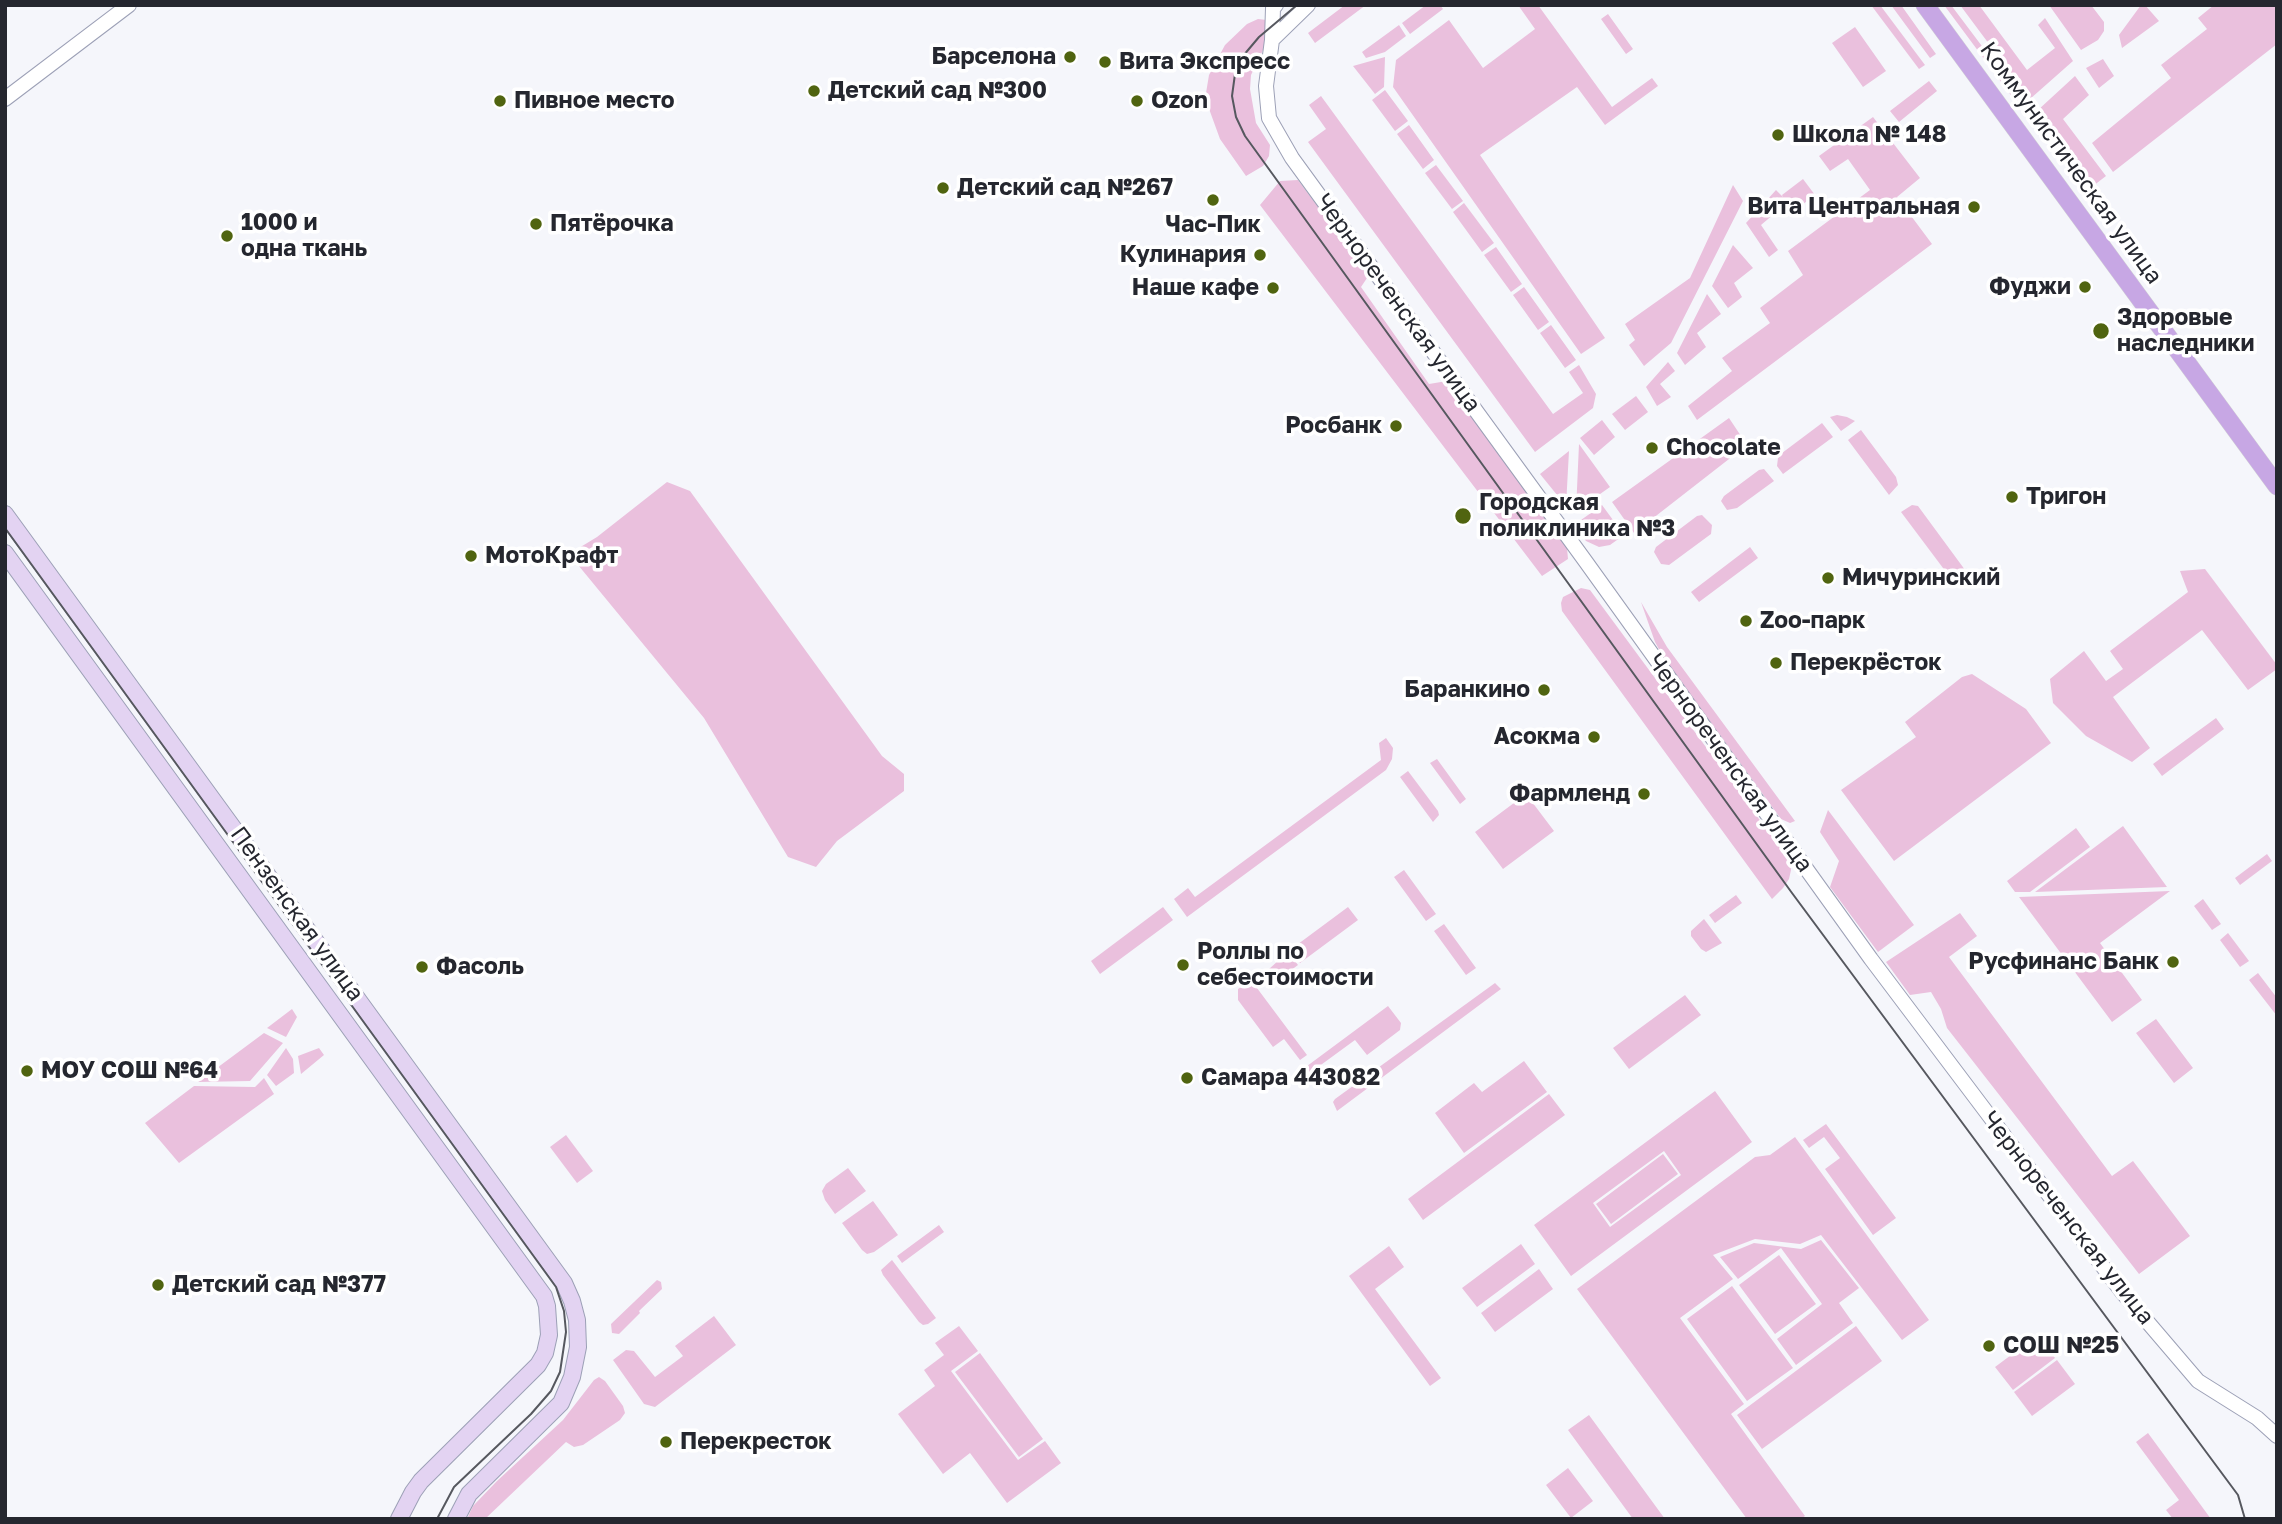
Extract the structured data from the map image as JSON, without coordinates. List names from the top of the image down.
{
  "streets": {
    "main road": ["Коммунистическая улица", "Пензенская улица"],
    "street": ["Чернореченская улица"]
  },
  "places": [
    "Барселона",
    "Вита Экспресс",
    "Детский сад №300",
    "Пивное место",
    "Ozon",
    "Школа № 148",
    "Детский сад №267",
    "Час-Пик",
    "Вита Центральная",
    "Пятёрочка",
    "1000 и одна ткань",
    "Кулинария",
    "Фуджи",
    "Наше кафе",
    "Здоровые наследники",
    "Росбанк",
    "Chocolate",
    "Тригон",
    "Городская поликлиника №3",
    "МотоКрафт",
    "Мичуринский",
    "Zoo-парк",
    "Перекрёсток",
    "Баранкино",
    "Асокма",
    "Фармленд",
    "Русфинанс Банк",
    "Роллы по себестоимости",
    "Фасоль",
    "МОУ СОШ №64",
    "Самара 443082",
    "Детский сад №377",
    "СОШ №25",
    "Перекресток"
  ]
}
